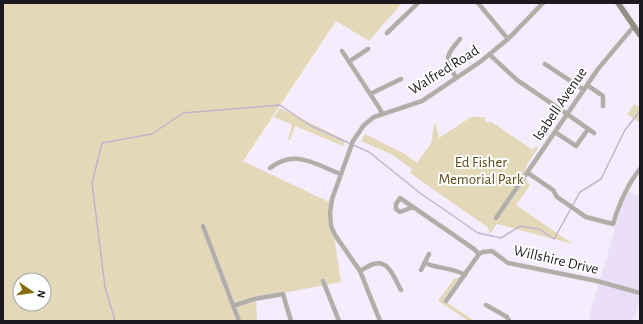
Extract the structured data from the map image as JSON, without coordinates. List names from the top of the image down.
{
  "streets": {
    "street": ["Walfred Road", "Isabell Avenue", "Willshire Drive"]
  },
  "parks": ["Ed Fisher Memorial Park"],
  "north": "right"
}
